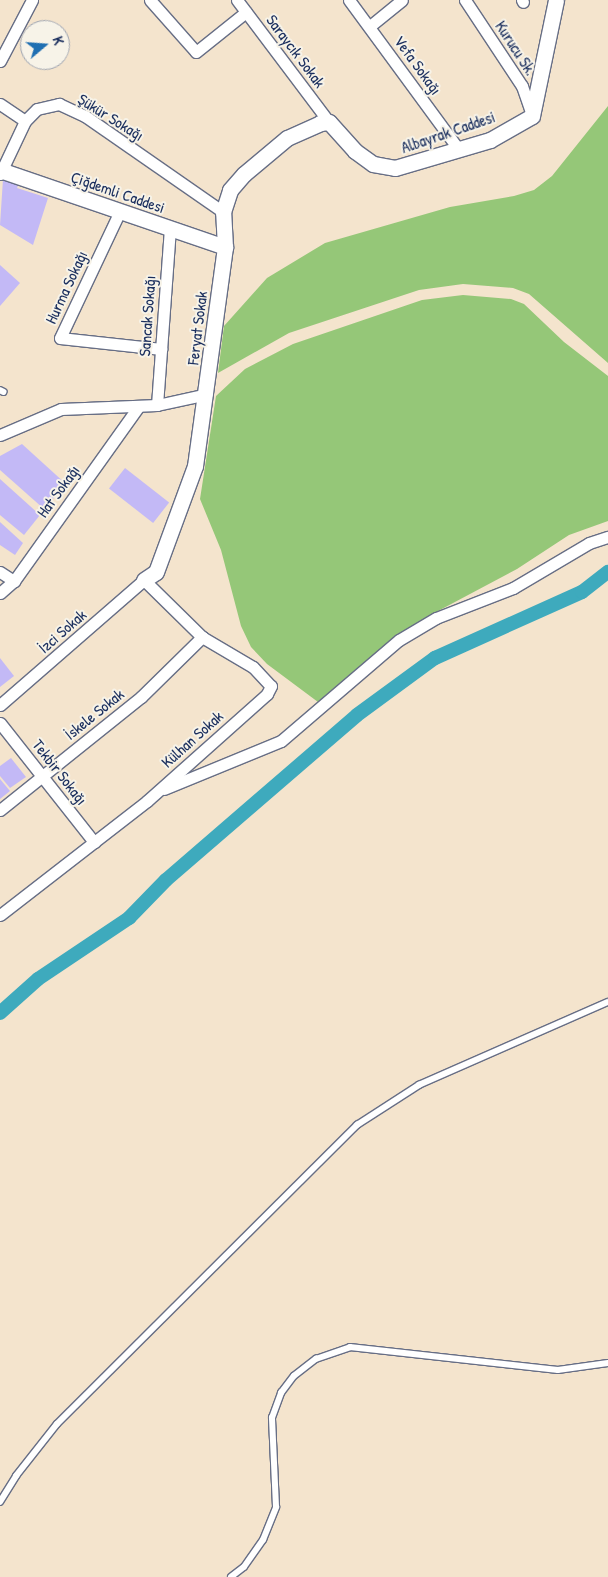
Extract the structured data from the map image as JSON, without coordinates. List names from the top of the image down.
{
  "streets": {
    "street": [
      "Kurucu Sk.",
      "Saraycık Sokak",
      "Vefa Sokağı",
      "Şükür Sokağı",
      "Albayrak Caddesi",
      "Çiğdemli Caddesi",
      "Hurma Sokağı",
      "Sancak Sokağı",
      "Feryat Sokak",
      "Hat Sokağı",
      "İzci Sokak",
      "İskele Sokak",
      "Külhan Sokak",
      "Tekbir Sokağı"
    ]
  },
  "crossings": [
    ["Kurucu Sk.", "Albayrak Caddesi"],
    ["Saraycık Sokak", "Albayrak Caddesi"],
    ["Saraycık Sokak", "Feryat Sokak"],
    ["Vefa Sokağı", "Albayrak Caddesi"],
    ["Şükür Sokağı", "Feryat Sokak"],
    ["Albayrak Caddesi", "Feryat Sokak"],
    ["Çiğdemli Caddesi", "Hurma Sokağı"],
    ["Çiğdemli Caddesi", "Sancak Sokağı"],
    ["Çiğdemli Caddesi", "Feryat Sokak"],
    ["Hurma Sokağı", "Sancak Sokağı"],
    ["Feryat Sokak", "İzci Sokak"],
    ["Feryat Sokak", "Külhan Sokak"],
    ["İzci Sokak", "Külhan Sokak"],
    ["İskele Sokak", "Külhan Sokak"],
    ["İskele Sokak", "Tekbir Sokağı"],
    ["Külhan Sokak", "Tekbir Sokağı"]
  ],
  "north": "right"
}
